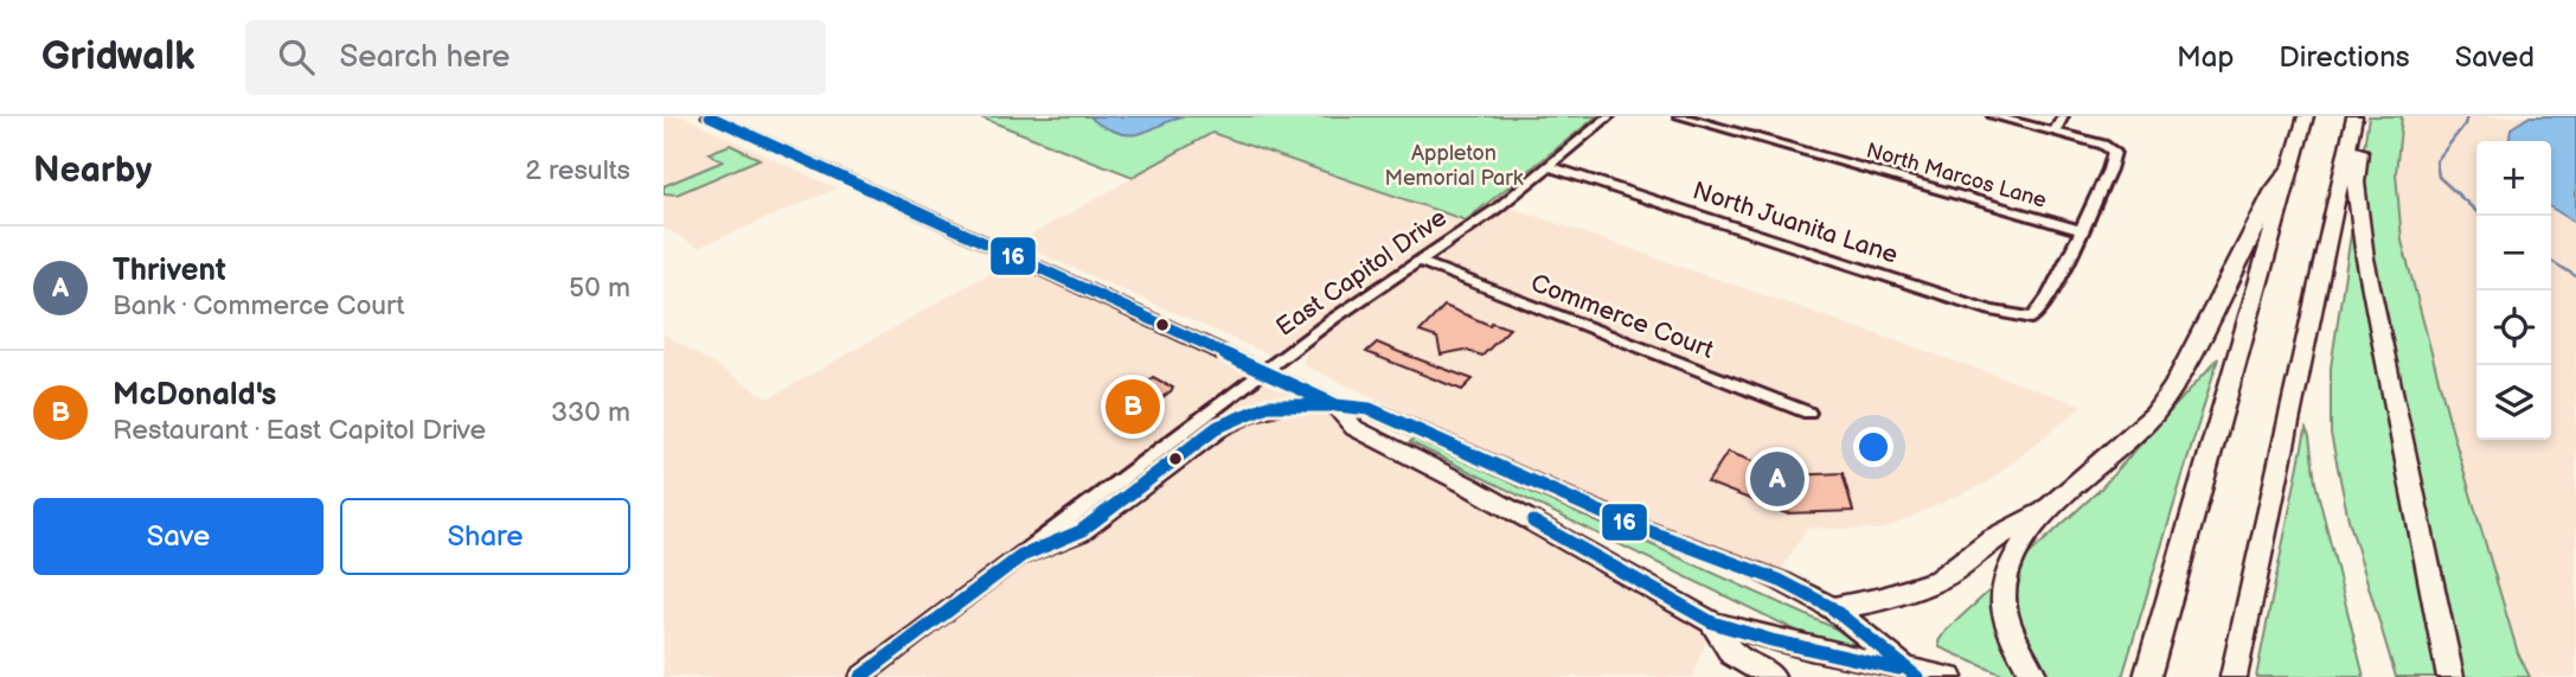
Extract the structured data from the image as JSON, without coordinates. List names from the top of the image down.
{
  "streets": {
    "street": [
      "North Marcos Lane",
      "North Juanita Lane",
      "East Capitol Drive",
      "Commerce Court"
    ]
  },
  "crossings": [
    ["North Marcos Lane", "North Juanita Lane"],
    ["North Juanita Lane", "East Capitol Drive"],
    ["East Capitol Drive", "Commerce Court"]
  ],
  "parks": ["Appleton Memorial Park"],
  "lines": ["transit line 16"],
  "page": {
    "header": "Gridwalk",
    "search": "Search here",
    "nav": ["Map", "Directions", "Saved"],
    "heading": ["Nearby", "2 results"],
    "map_buttons": ["+", "−"],
    "list": [
      {
        "mark": "A",
        "name": "Thrivent",
        "note": "Bank · Commerce Court",
        "value": "50 m"
      },
      {
        "mark": "B",
        "name": "McDonald's",
        "note": "Restaurant · East Capitol Drive",
        "value": "330 m"
      }
    ],
    "pins": ["B", "A"],
    "buttons": ["Save", "Share"]
  }
}
